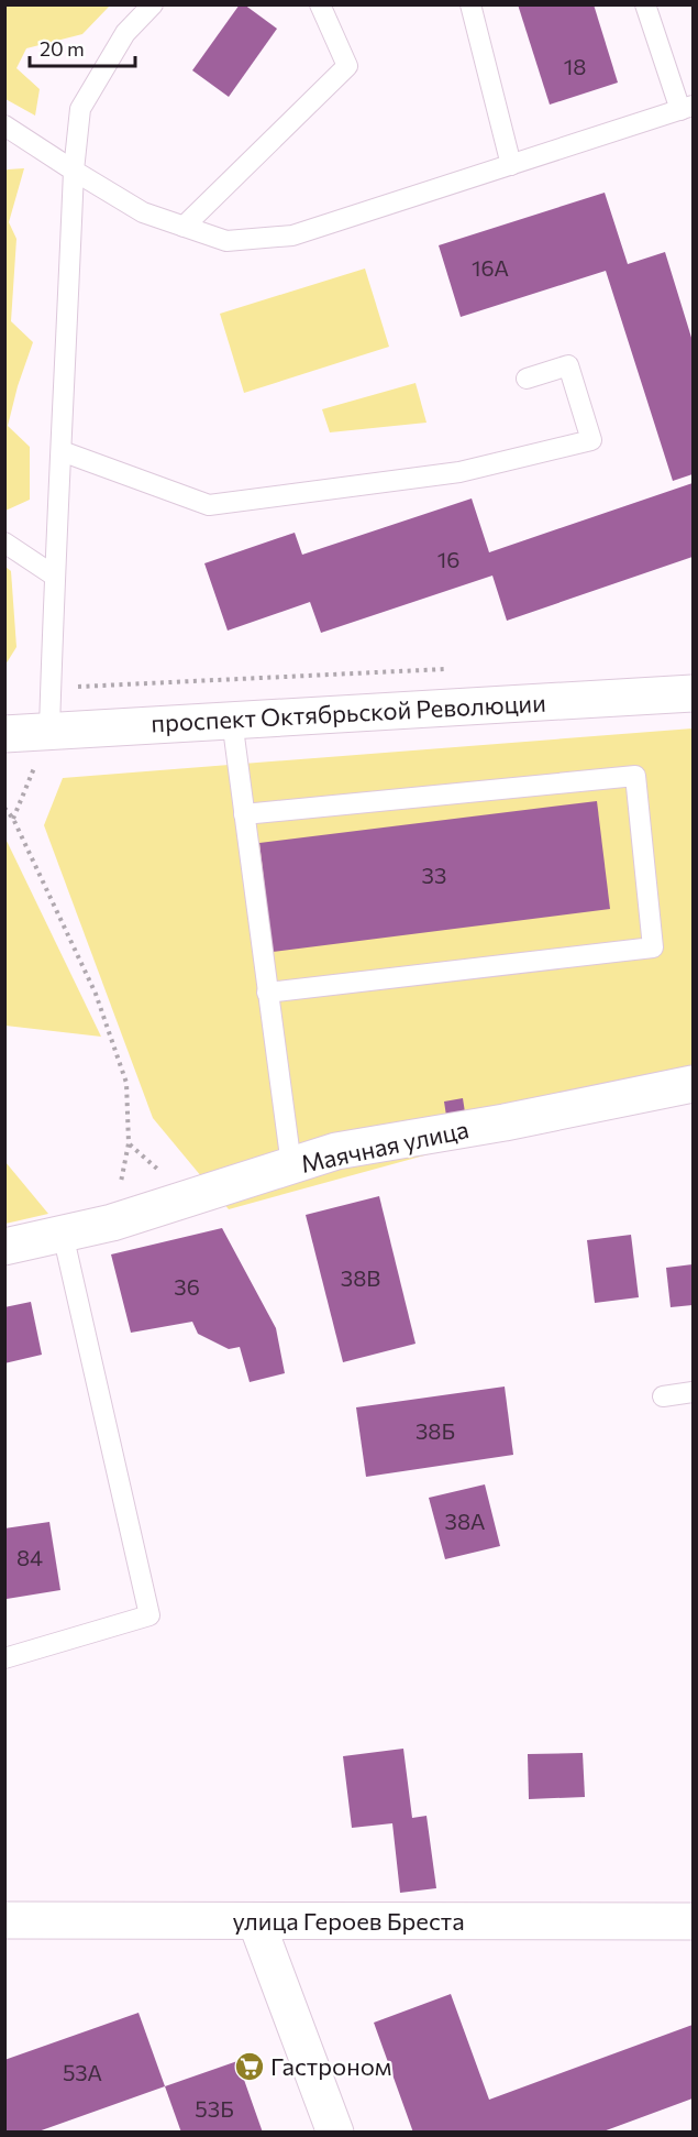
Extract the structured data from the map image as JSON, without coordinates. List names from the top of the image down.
{
  "streets": {
    "street": ["проспект Октябрьской Революции", "Маячная улица", "улица Героев Бреста"]
  },
  "places": {
    "supermarket": ["Гастроном"]
  },
  "house_numbers": [
    "18",
    "16А",
    "16",
    "33",
    "38В",
    "36",
    "38Б",
    "38А",
    "84",
    "53А",
    "53Б"
  ],
  "scale_bar": "20 m"
}
